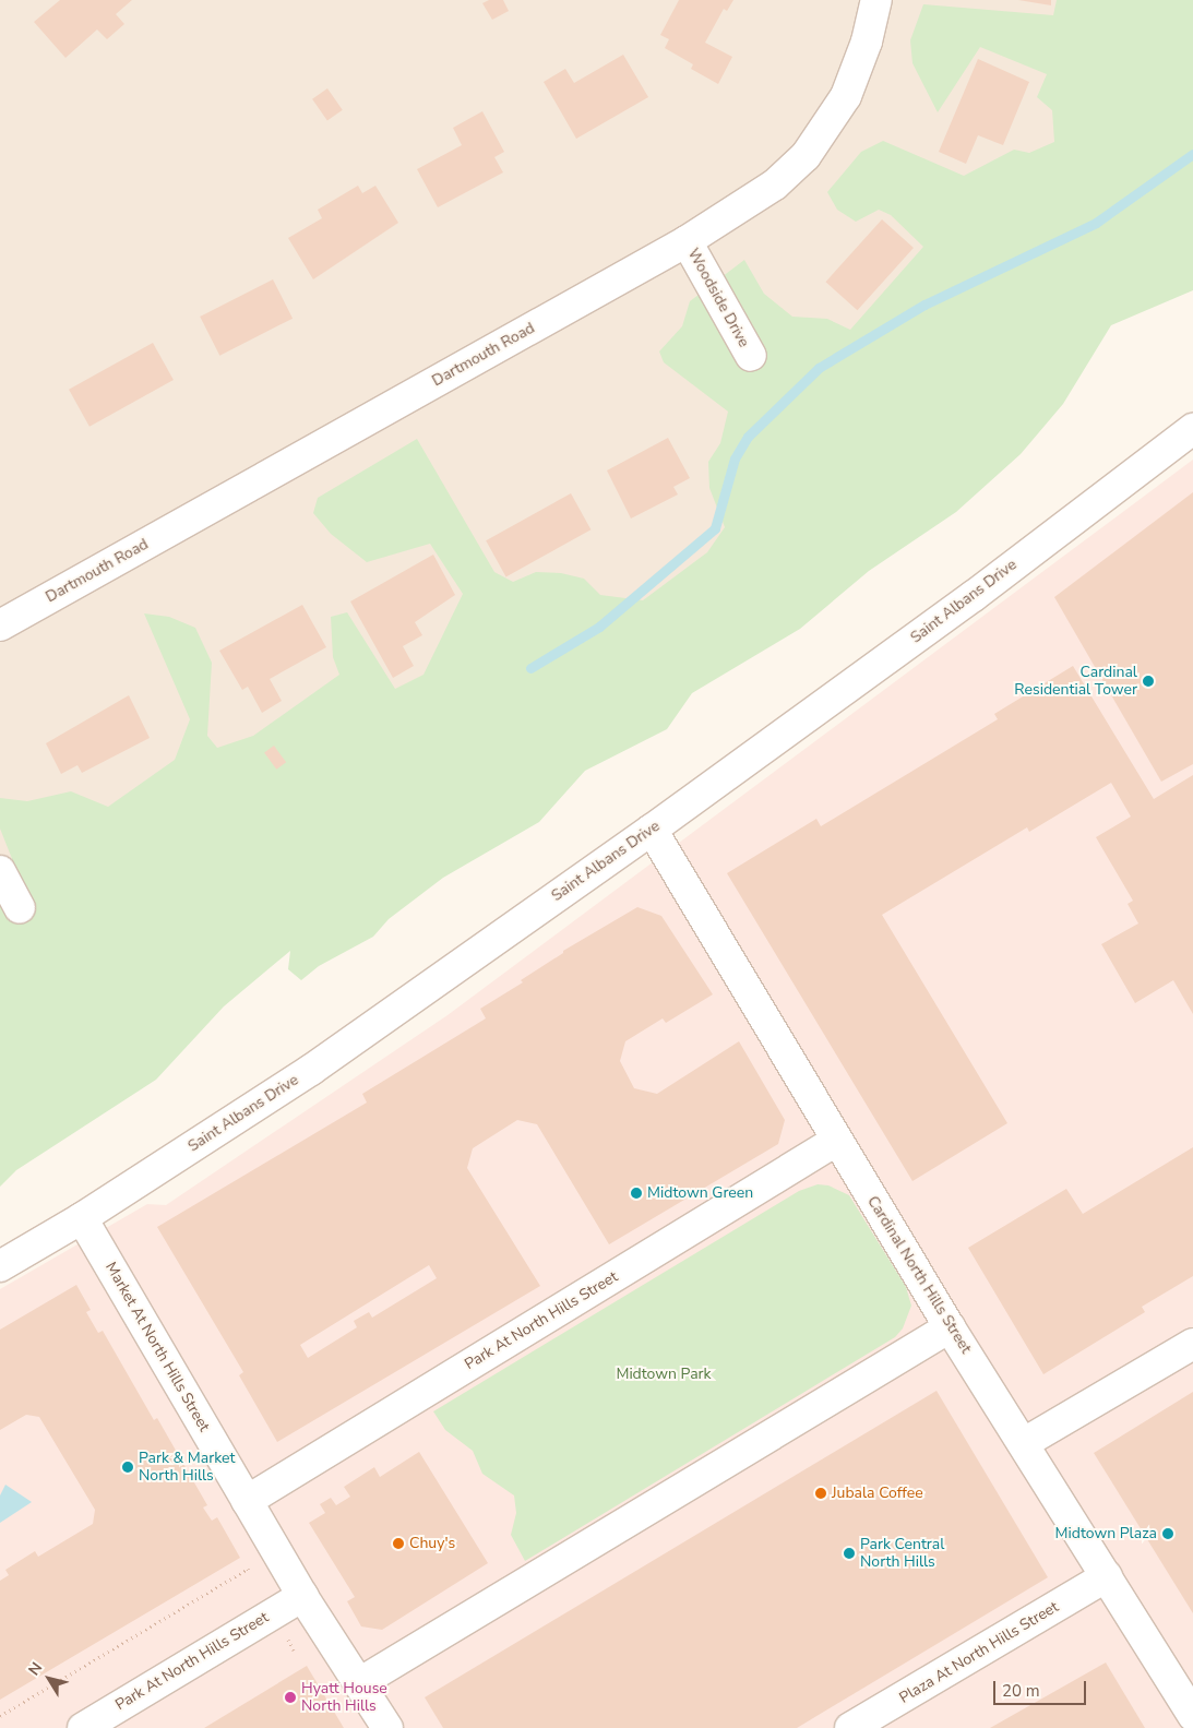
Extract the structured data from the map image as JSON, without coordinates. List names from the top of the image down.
{
  "streets": {
    "street": [
      "Woodside Drive",
      "Dartmouth Road",
      "Saint Albans Drive",
      "Cardinal North Hills Street",
      "Park At North Hills Street",
      "Market At North Hills Street",
      "Plaza At North Hills Street"
    ]
  },
  "crossings": [
    ["Woodside Drive", "Dartmouth Road"],
    ["Saint Albans Drive", "Cardinal North Hills Street"],
    ["Saint Albans Drive", "Market At North Hills Street"],
    ["Cardinal North Hills Street", "Park At North Hills Street"],
    ["Cardinal North Hills Street", "Plaza At North Hills Street"],
    ["Park At North Hills Street", "Market At North Hills Street"]
  ],
  "parks": ["Midtown Park"],
  "places": [
    "Cardinal Residential Tower",
    "Midtown Green",
    "Park & Market North Hills",
    "Jubala Coffee",
    "Midtown Plaza",
    "Chuy's",
    "Park Central North Hills",
    "Hyatt House North Hills"
  ],
  "scale_bar": "20 m",
  "north": "top left"
}
